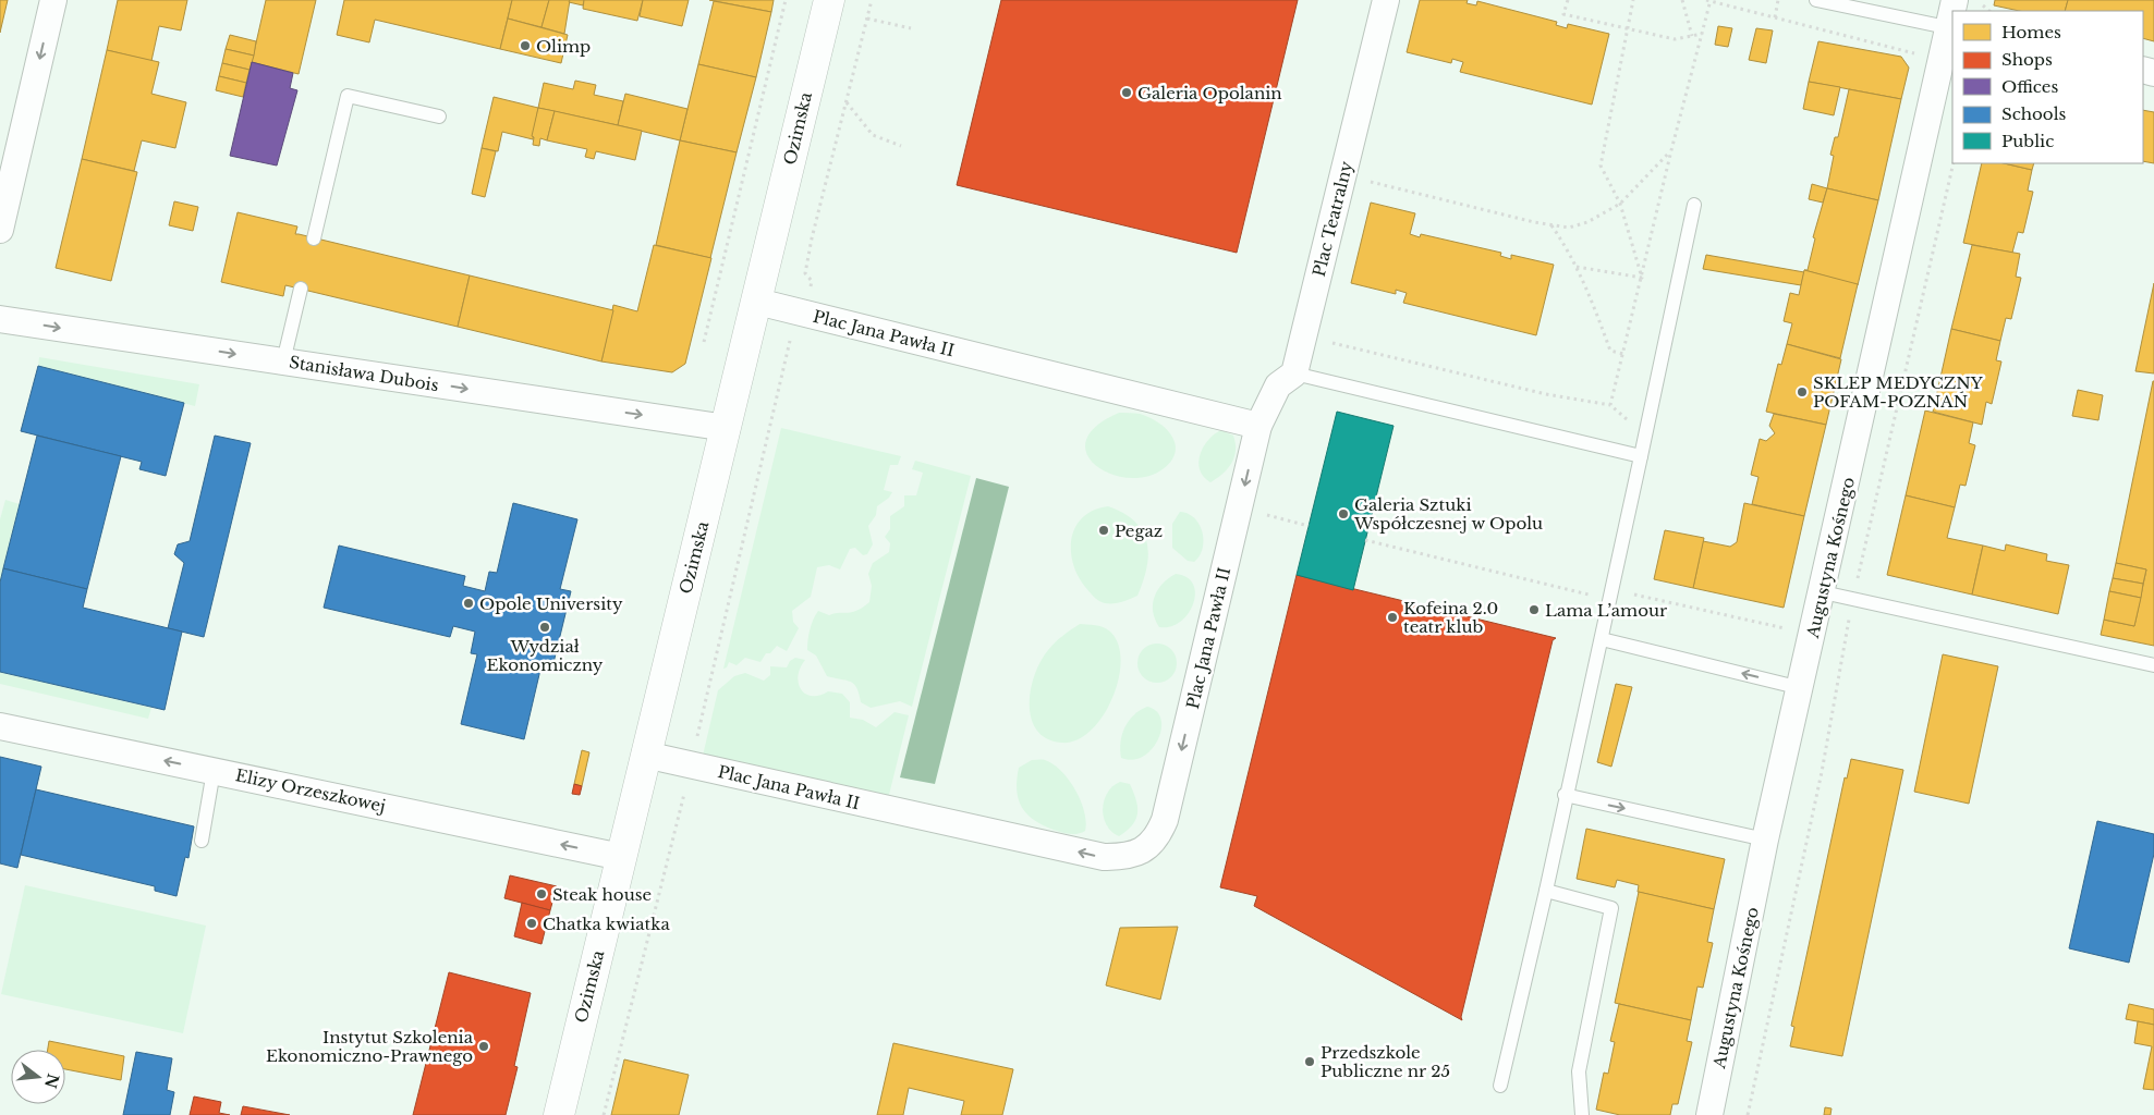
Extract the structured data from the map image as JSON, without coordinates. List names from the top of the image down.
{
  "streets": {
    "main road": ["Ozimska"],
    "street": [
      "Plac Teatralny",
      "Plac Jana Pawła II",
      "Stanisława Dubois",
      "Augustyna Kośnego",
      "Elizy Orzeszkowej"
    ]
  },
  "crossings": [
    ["Ozimska", "Plac Jana Pawła II"],
    ["Ozimska", "Stanisława Dubois"],
    ["Ozimska", "Elizy Orzeszkowej"]
  ],
  "one_way": ["Stanisława Dubois", "Elizy Orzeszkowej"],
  "places": [
    "Olimp",
    "Galeria Opolanin",
    "SKLEP MEDYCZNY POFAM-POZNAŃ",
    "Galeria Sztuki Współczesnej w Opolu",
    "Pegaz",
    "Opole University",
    "Lama L’amour",
    "Kofeina 2.0 teatr klub",
    "Wydział Ekonomiczny",
    "Steak house",
    "Chatka kwiatka",
    "Instytut Szkolenia Ekonomiczno-Prawnego",
    "Przedszkole Publiczne nr 25"
  ],
  "legend": [
    "Homes",
    "Shops",
    "Offices",
    "Schools",
    "Public"
  ],
  "north": "right"
}
